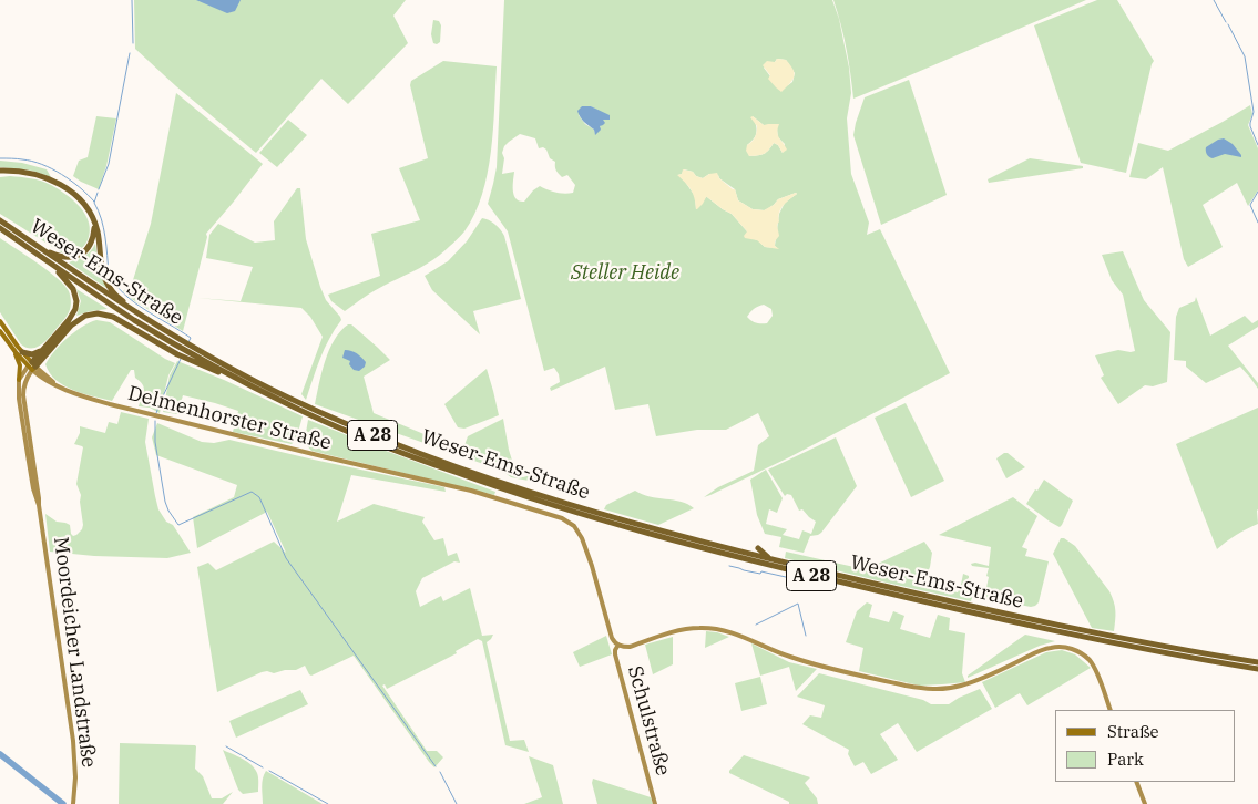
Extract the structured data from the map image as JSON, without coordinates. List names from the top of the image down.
{
  "streets": {
    "highway": ["Weser-Ems-Straße", "A 28"],
    "main road": ["Delmenhorster Straße"],
    "street": ["Moordeicher Landstraße", "Schulstraße"]
  },
  "crossings": [
    ["Weser-Ems-Straße", "A 28"],
    ["Delmenhorster Straße", "Moordeicher Landstraße"],
    ["Delmenhorster Straße", "Schulstraße"]
  ],
  "parks": ["Steller Heide"],
  "legend": ["Straße", "Park"]
}
